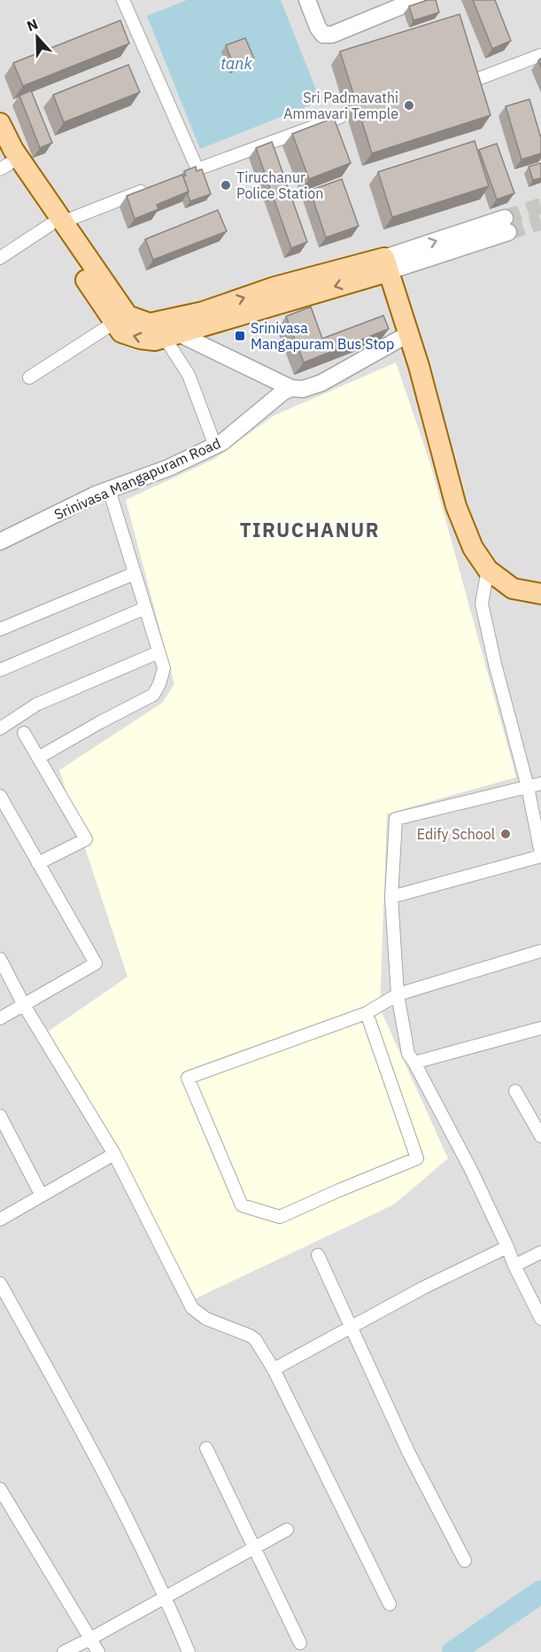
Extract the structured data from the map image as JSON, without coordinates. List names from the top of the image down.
{
  "streets": {
    "street": ["Srinivasa Mangapuram Road"]
  },
  "districts": ["TIRUCHANUR"],
  "water": ["tank"],
  "places": {
    "other": ["Sri Padmavathi Ammavari Temple", "Tiruchanur Police Station", "Edify School"],
    "transit": ["Srinivasa Mangapuram Bus Stop"]
  },
  "north": "top"
}
